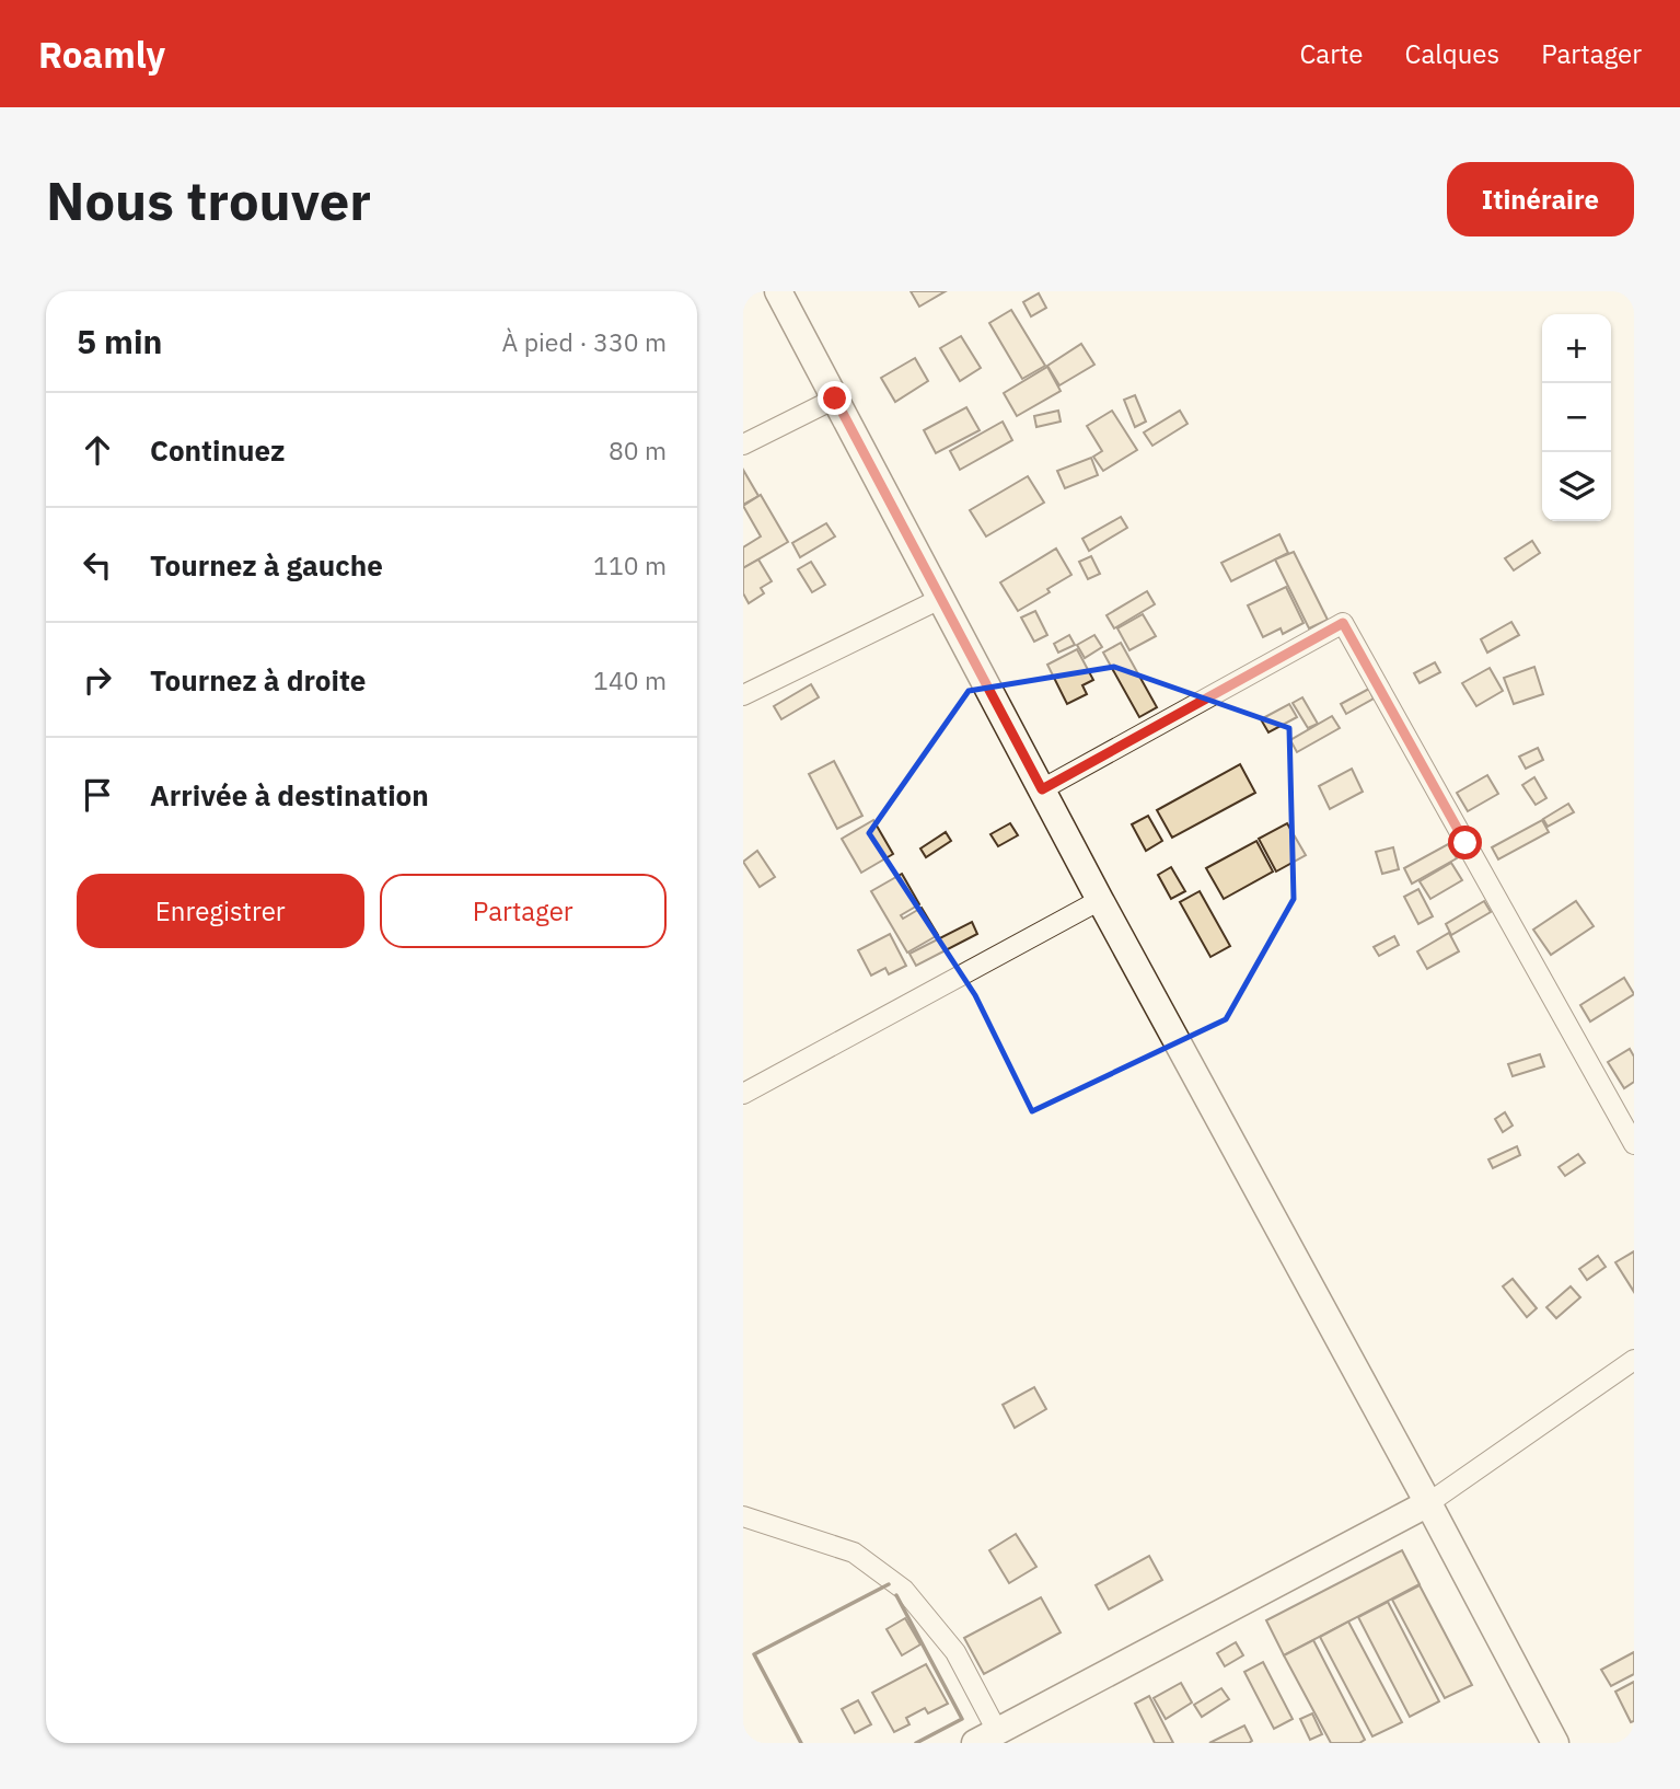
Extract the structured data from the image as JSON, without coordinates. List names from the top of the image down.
{
  "page": {
    "header": "Roamly",
    "nav": ["Carte", "Calques", "Partager"],
    "buttons": [
      "Itinéraire",
      ["Enregistrer", "Partager"]
    ],
    "title": "Nous trouver",
    "heading": ["5 min", "À pied · 330 m"],
    "map_buttons": ["+", "−"],
    "list": [
      ["Continuez", "80 m"],
      ["Tournez à gauche", "110 m"],
      ["Tournez à droite", "140 m"],
      "Arrivée à destination"
    ]
  }
}
